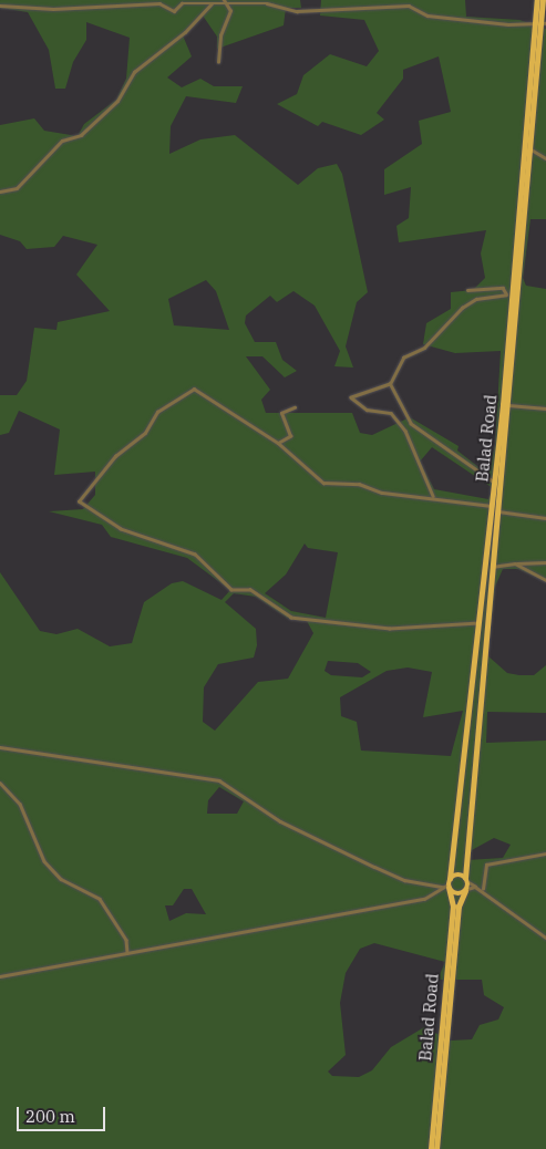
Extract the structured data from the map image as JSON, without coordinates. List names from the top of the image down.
{
  "streets": {
    "highway": ["Balad Road"]
  },
  "scale_bar": "200 m"
}
